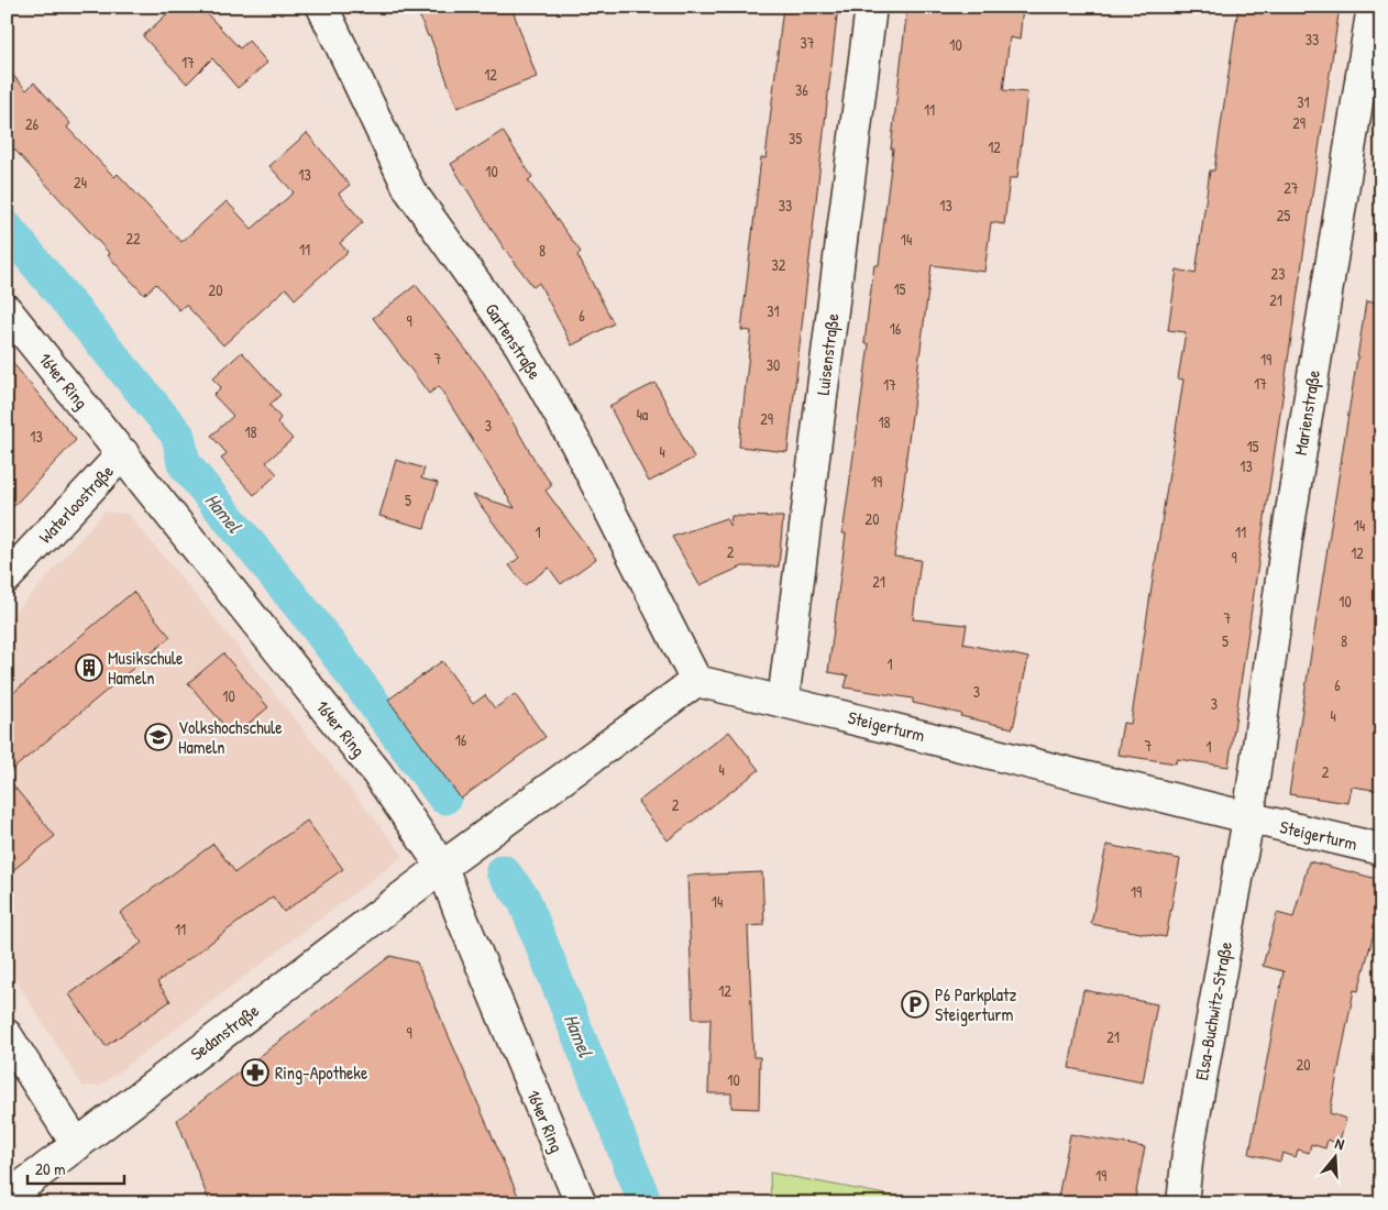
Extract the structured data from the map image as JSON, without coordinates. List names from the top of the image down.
{
  "streets": {
    "street": [
      "Gartenstraße",
      "Luisenstraße",
      "164er Ring",
      "Marienstraße",
      "Waterloostraße",
      "Steigerturm",
      "Elsa-Buchwitz-Straße",
      "Sedanstraße"
    ]
  },
  "crossings": [
    ["Gartenstraße", "Steigerturm"],
    ["Luisenstraße", "Steigerturm"],
    ["164er Ring", "Waterloostraße"],
    ["164er Ring", "Sedanstraße"],
    ["Marienstraße", "Steigerturm"],
    ["Marienstraße", "Elsa-Buchwitz-Straße"],
    ["Steigerturm", "Elsa-Buchwitz-Straße"]
  ],
  "water": ["Hamel"],
  "places": {
    "building": ["Musikschule Hameln"],
    "school or university": ["Volkshochschule Hameln"],
    "parking": ["P6 Parkplatz Steigerturm"],
    "pharmacy": ["Ring-Apotheke"]
  },
  "house_numbers": [
    "33",
    "37",
    "10",
    "17",
    "12",
    "36",
    "31",
    "11",
    "29",
    "26",
    "35",
    "12",
    "10",
    "13",
    "24",
    "27",
    "33",
    "13",
    "25",
    "22",
    "14",
    "11",
    "8",
    "32",
    "23",
    "15",
    "20",
    "21",
    "31",
    "6",
    "9",
    "16",
    "7",
    "19",
    "30",
    "17",
    "17",
    "4a",
    "29",
    "18",
    "3",
    "18",
    "13",
    "15",
    "4",
    "13",
    "19",
    "5",
    "20",
    "14",
    "1",
    "11",
    "2",
    "12",
    "9",
    "21",
    "10",
    "7",
    "5",
    "8",
    "1",
    "6",
    "3",
    "10",
    "3",
    "4",
    "16",
    "7",
    "1",
    "4",
    "2",
    "2",
    "19",
    "14",
    "11",
    "12",
    "9",
    "21",
    "20",
    "10",
    "19"
  ],
  "scale_bar": "20 m",
  "north": "top"
}
